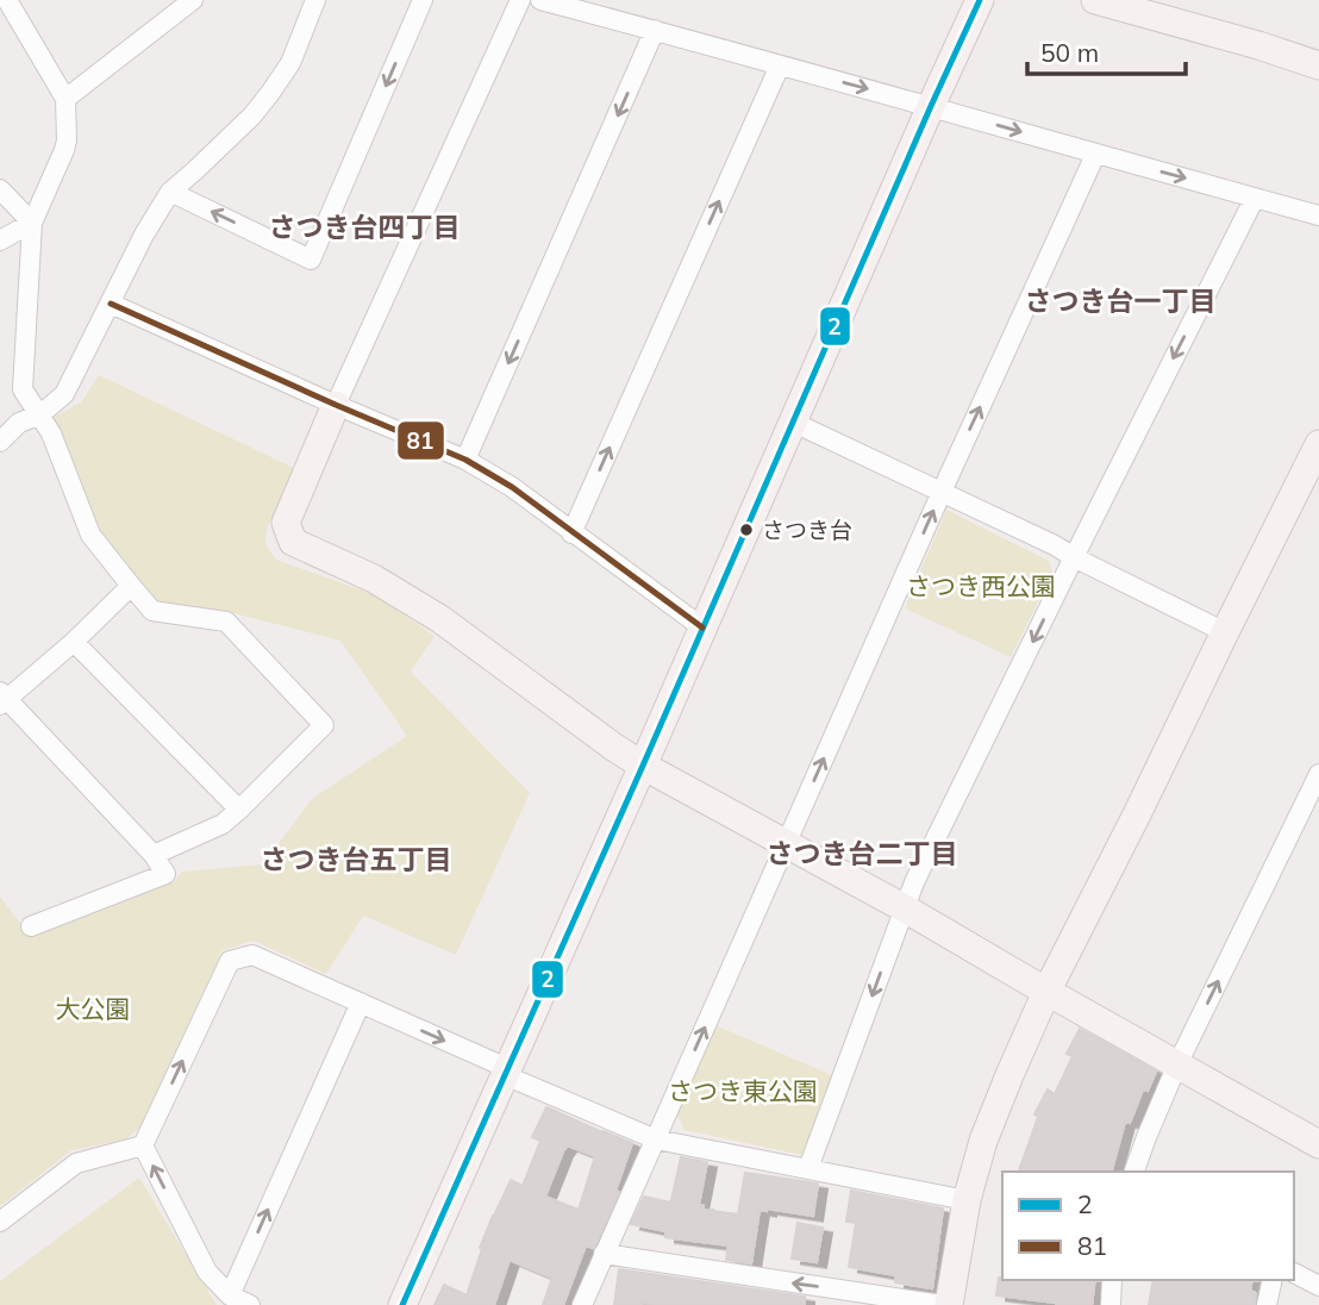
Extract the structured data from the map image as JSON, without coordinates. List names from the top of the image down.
{
  "districts": [
    "さつき台四丁目",
    "さつき台一丁目",
    "さつき台二丁目",
    "さつき台五丁目"
  ],
  "parks": ["さつき西公園", "大公園", "さつき東公園"],
  "places": ["さつき台"],
  "lines": ["transit line 2", "transit line 81"],
  "legend": ["2", "81"],
  "scale_bar": "50 m"
}
